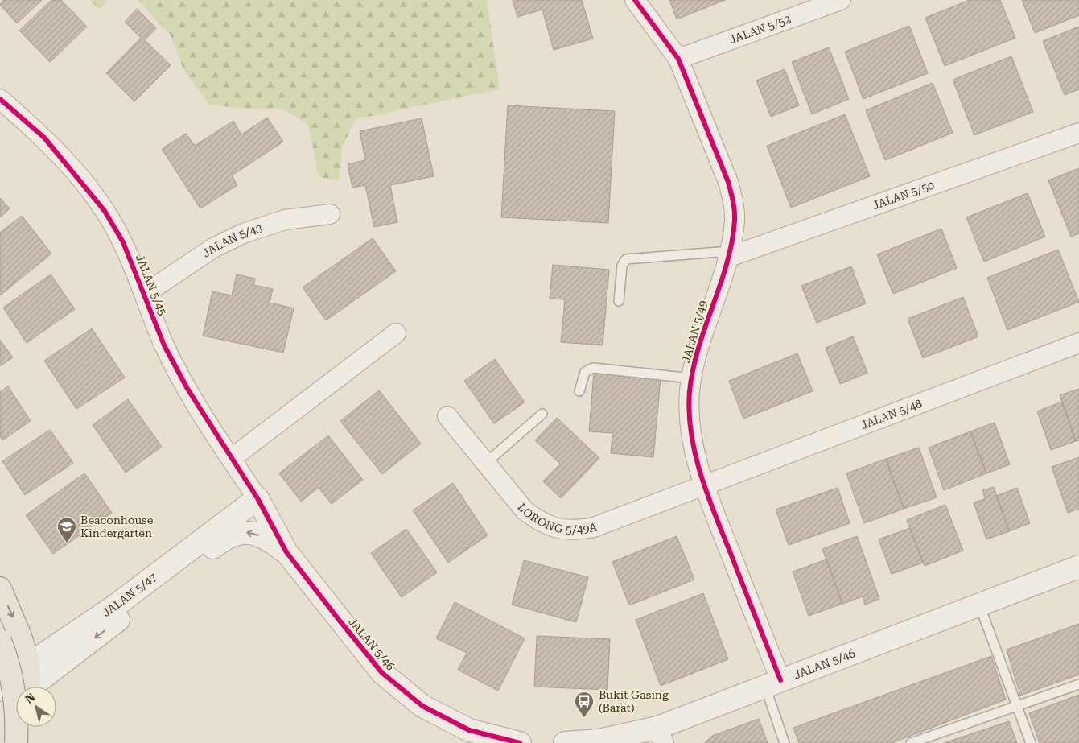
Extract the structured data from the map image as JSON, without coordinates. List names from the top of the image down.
{
  "streets": {
    "street": [
      "JALAN 5/52",
      "JALAN 5/50",
      "JALAN 5/43",
      "JALAN 5/45",
      "JALAN 5/49",
      "JALAN 5/48",
      "LORONG 5/49A",
      "JALAN 5/47",
      "JALAN 5/46"
    ]
  },
  "crossings": [
    ["JALAN 5/52", "JALAN 5/49"],
    ["JALAN 5/50", "JALAN 5/49"],
    ["JALAN 5/43", "JALAN 5/45"],
    ["JALAN 5/45", "JALAN 5/47"],
    ["JALAN 5/45", "JALAN 5/46"],
    ["JALAN 5/49", "JALAN 5/48"],
    ["JALAN 5/49", "LORONG 5/49A"],
    ["JALAN 5/49", "JALAN 5/46"],
    ["JALAN 5/48", "LORONG 5/49A"],
    ["JALAN 5/47", "JALAN 5/46"]
  ],
  "places": {
    "school or university": ["Beaconhouse Kindergarten"],
    "bus stop": ["Bukit Gasing (Barat)"]
  },
  "north": "top left"
}
